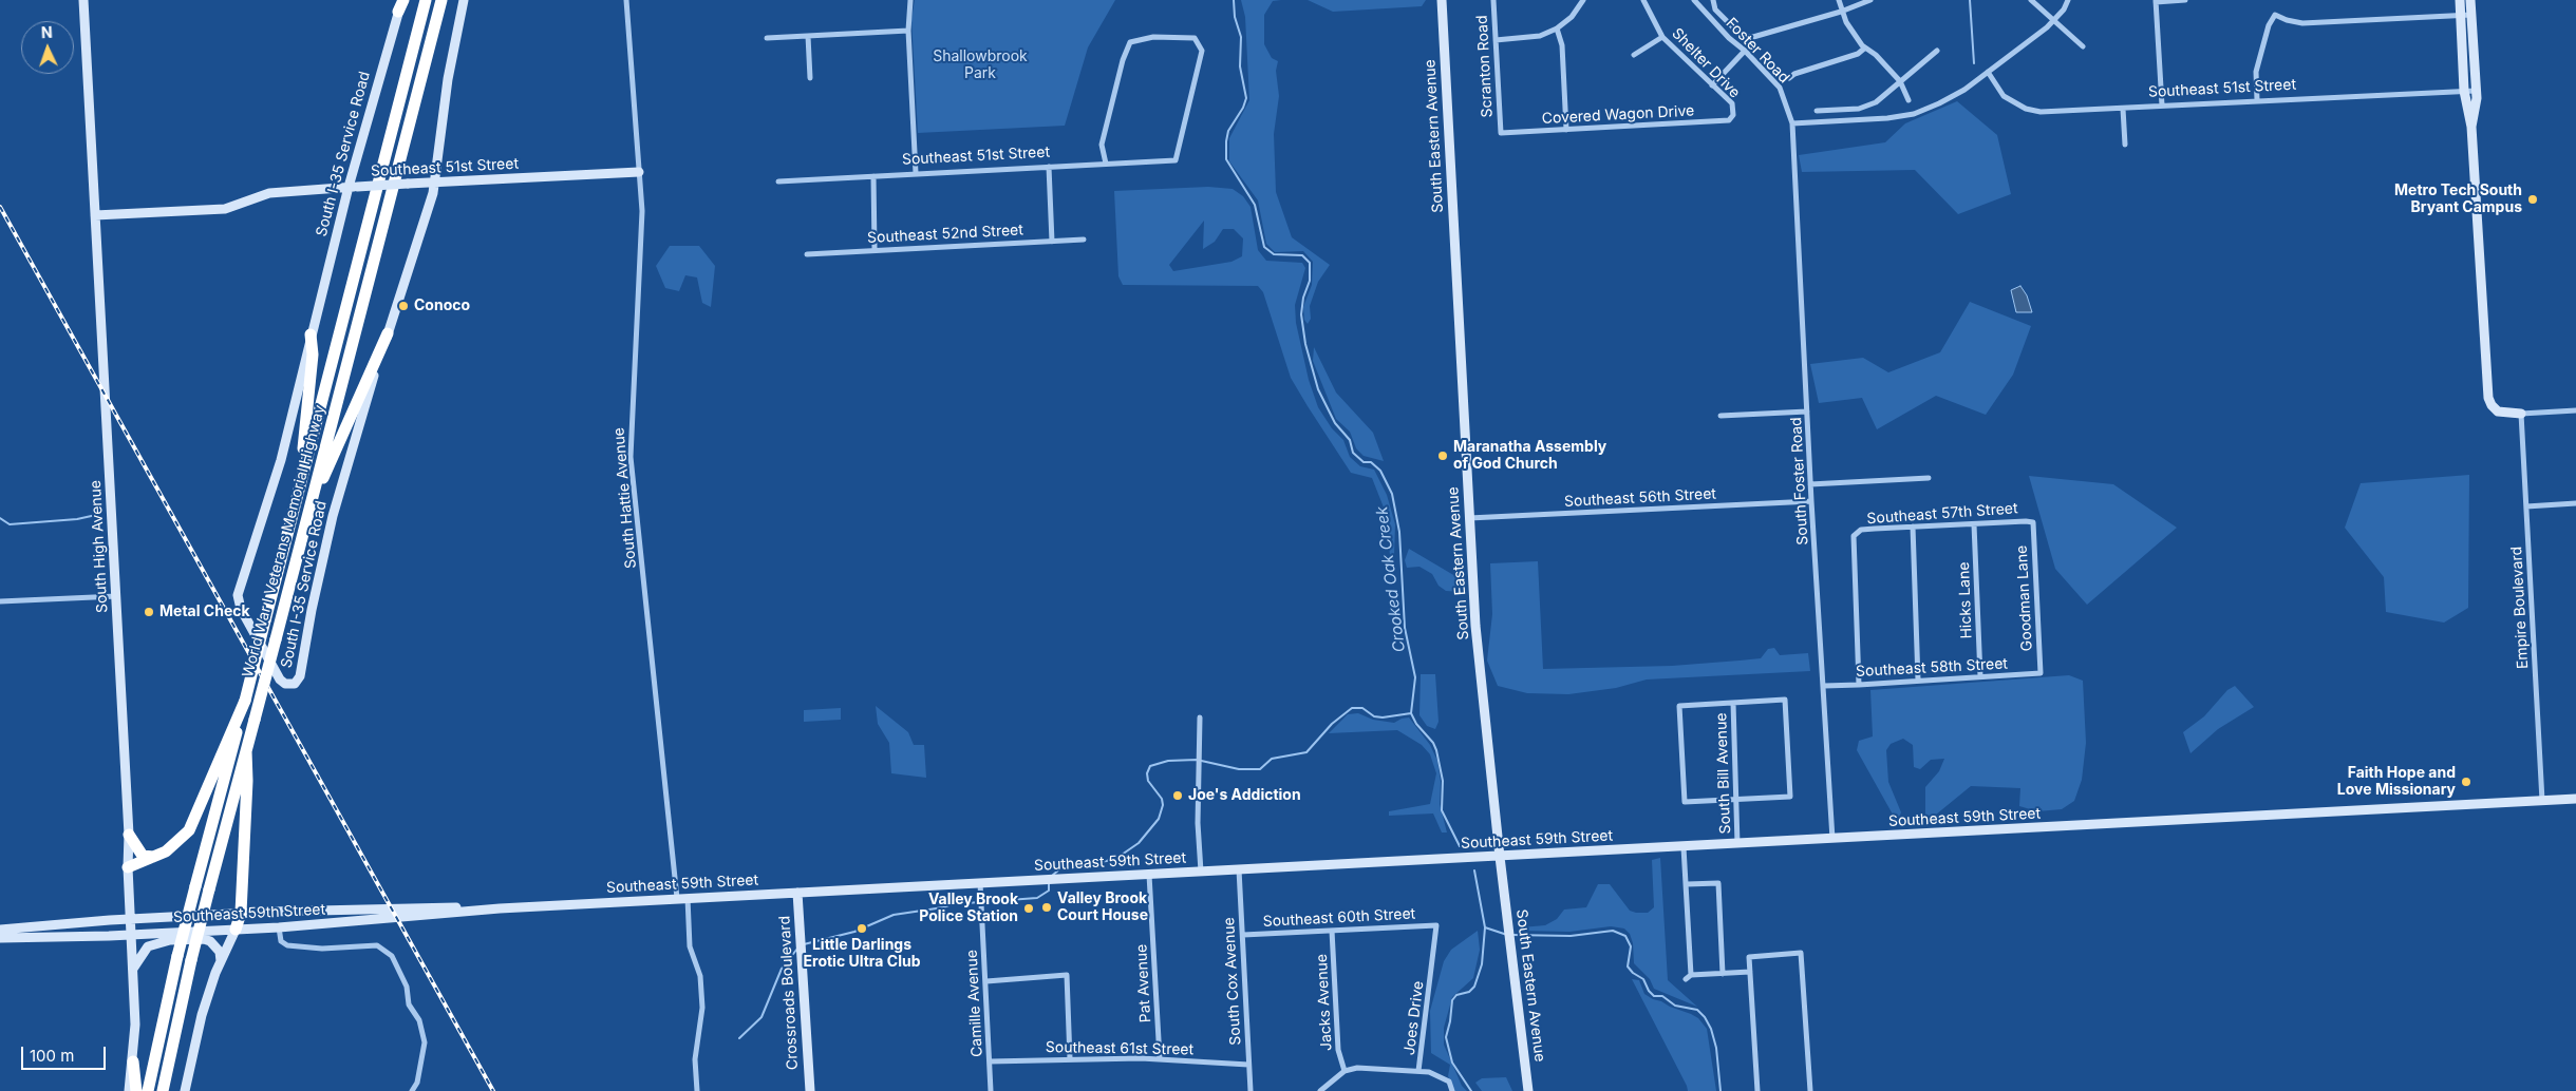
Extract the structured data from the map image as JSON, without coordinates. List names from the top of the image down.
{
  "streets": {
    "highway": ["World War I Veterans Memorial Highway"],
    "main road": [
      "Southeast 51st Street",
      "South Eastern Avenue",
      "South I-35 Service Road",
      "South High Avenue",
      "Southeast 59th Street",
      "Crossroads Boulevard"
    ],
    "street": [
      "Foster Road",
      "Shelter Drive",
      "Scranton Road",
      "Covered Wagon Drive",
      "Southeast 52nd Street",
      "South Foster Road",
      "South Hattie Avenue",
      "Southeast 56th Street",
      "Southeast 57th Street",
      "Goodman Lane",
      "Hicks Lane",
      "Empire Boulevard",
      "Southeast 58th Street",
      "South Bill Avenue",
      "Southeast 60th Street",
      "South Cox Avenue",
      "Pat Avenue",
      "Jacks Avenue",
      "Camille Avenue",
      "Joes Drive",
      "Southeast 61st Street"
    ]
  },
  "crossings": [
    ["Foster Road", "South Foster Road"],
    ["Shelter Drive", "Covered Wagon Drive"],
    ["Scranton Road", "Covered Wagon Drive"],
    ["Southeast 51st Street", "South I-35 Service Road"],
    ["Southeast 51st Street", "South Hattie Avenue"],
    ["Southeast 51st Street", "South High Avenue"],
    ["South Eastern Avenue", "Southeast 56th Street"],
    ["South Eastern Avenue", "Southeast 59th Street"],
    ["South Foster Road", "Southeast 56th Street"],
    ["South Foster Road", "Southeast 58th Street"],
    ["South Foster Road", "Southeast 59th Street"],
    ["South Hattie Avenue", "Southeast 59th Street"],
    ["Southeast 57th Street", "Goodman Lane"],
    ["Southeast 57th Street", "Hicks Lane"],
    ["Southeast 57th Street", "Southeast 58th Street"],
    ["South High Avenue", "Southeast 59th Street"],
    ["Goodman Lane", "Southeast 58th Street"],
    ["Hicks Lane", "Southeast 58th Street"],
    ["Empire Boulevard", "Southeast 59th Street"],
    ["South Bill Avenue", "Southeast 59th Street"],
    ["Southeast 59th Street", "South Cox Avenue"],
    ["Southeast 59th Street", "Pat Avenue"],
    ["Southeast 59th Street", "Crossroads Boulevard"],
    ["Southeast 59th Street", "Camille Avenue"],
    ["Southeast 60th Street", "South Cox Avenue"],
    ["Southeast 60th Street", "Jacks Avenue"],
    ["Southeast 60th Street", "Joes Drive"],
    ["South Cox Avenue", "Southeast 61st Street"],
    ["Pat Avenue", "Southeast 61st Street"],
    ["Jacks Avenue", "Joes Drive"],
    ["Camille Avenue", "Southeast 61st Street"]
  ],
  "water": ["Crooked Oak Creek"],
  "parks": ["Shallowbrook Park"],
  "places": [
    "Metro Tech South Bryant Campus",
    "Conoco",
    "Maranatha Assembly of God Church",
    "Metal Check",
    "Faith Hope and Love Missionary",
    "Joe's Addiction",
    "Valley Brook Court House",
    "Valley Brook Police Station",
    "Little Darlings Erotic Ultra Club"
  ],
  "scale_bar": "100 m",
  "north": "top"
}
